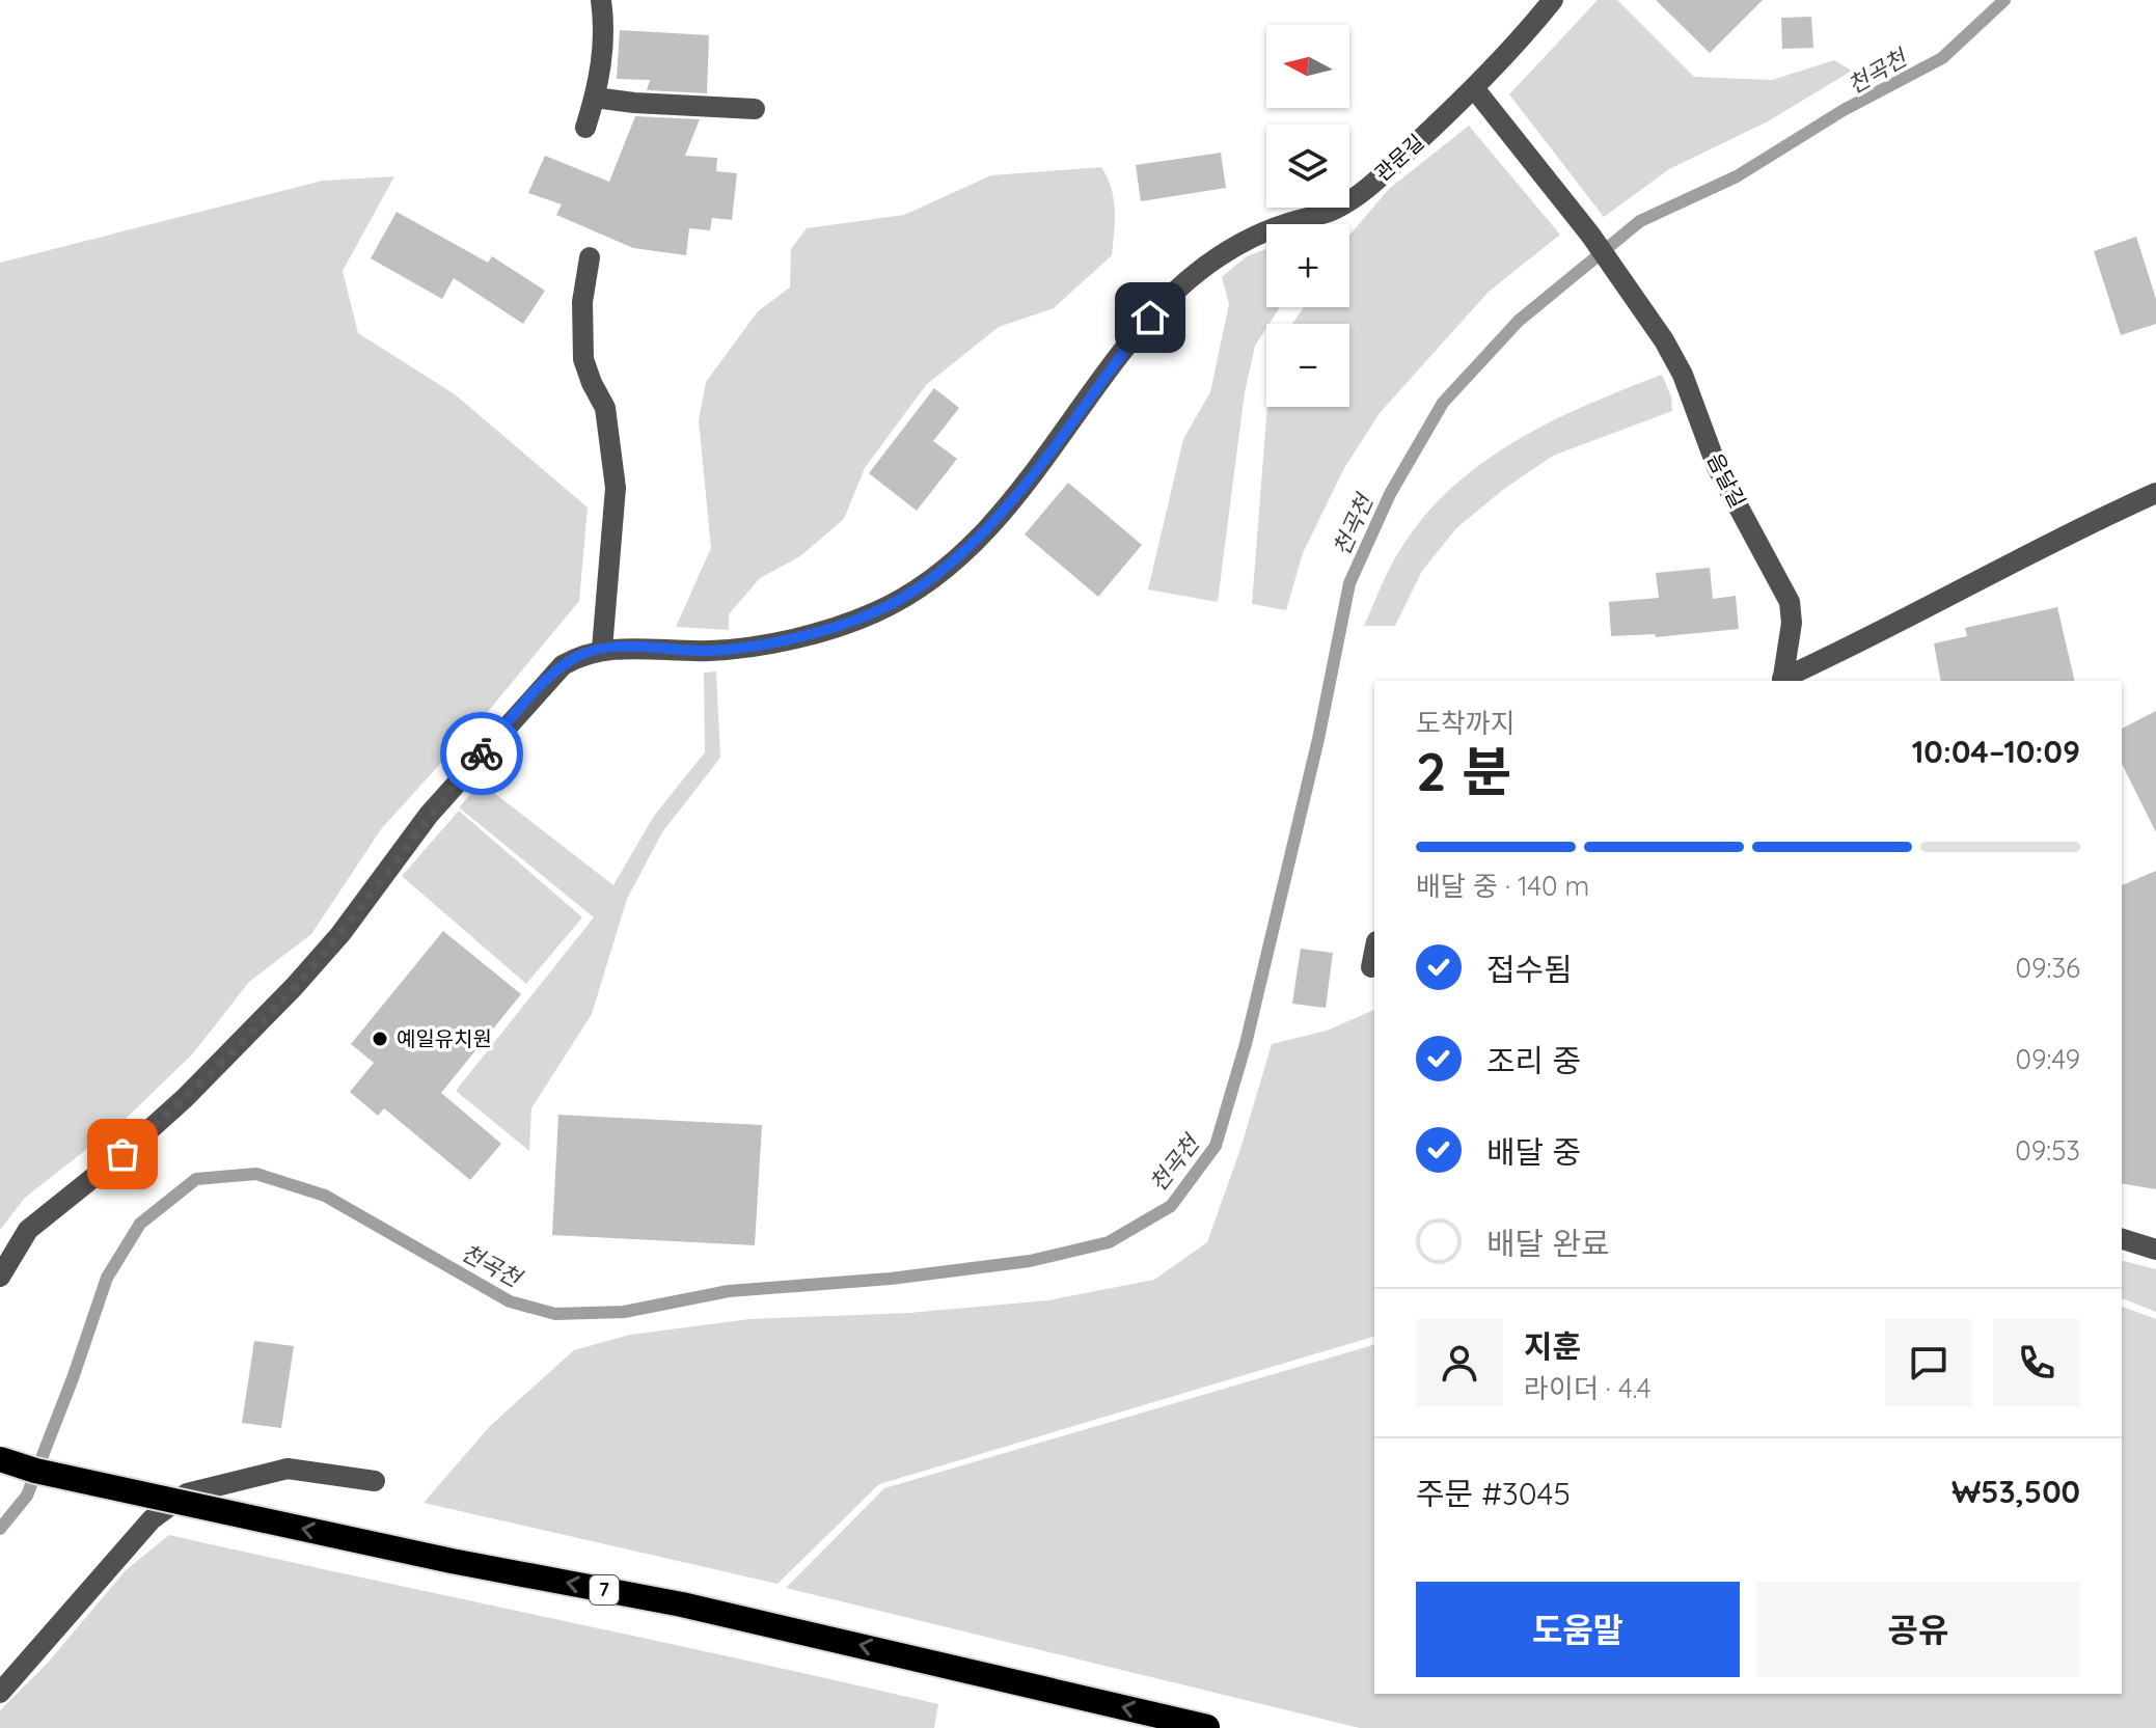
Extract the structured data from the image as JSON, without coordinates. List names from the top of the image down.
{
  "streets": {
    "highway": ["7"],
    "street": ["관문길", "음달길"]
  },
  "crossings": [
    ["관문길", "음달길"]
  ],
  "water": ["천곡천"],
  "places": ["예일유치원"],
  "north": "left",
  "page": {
    "map_buttons": ["+", "−"],
    "heading": ["2 분", "도착까지", "10:04–10:09"],
    "panel": [
      "지훈",
      "라이더 · 4.4",
      "주문 #3045",
      "₩53,500"
    ],
    "bar": "배달 중 · 140 m",
    "list": [
      ["접수됨", "09:36"],
      ["조리 중", "09:49"],
      ["배달 중", "09:53"],
      "배달 완료"
    ],
    "buttons": ["도움말", "공유"]
  }
}
